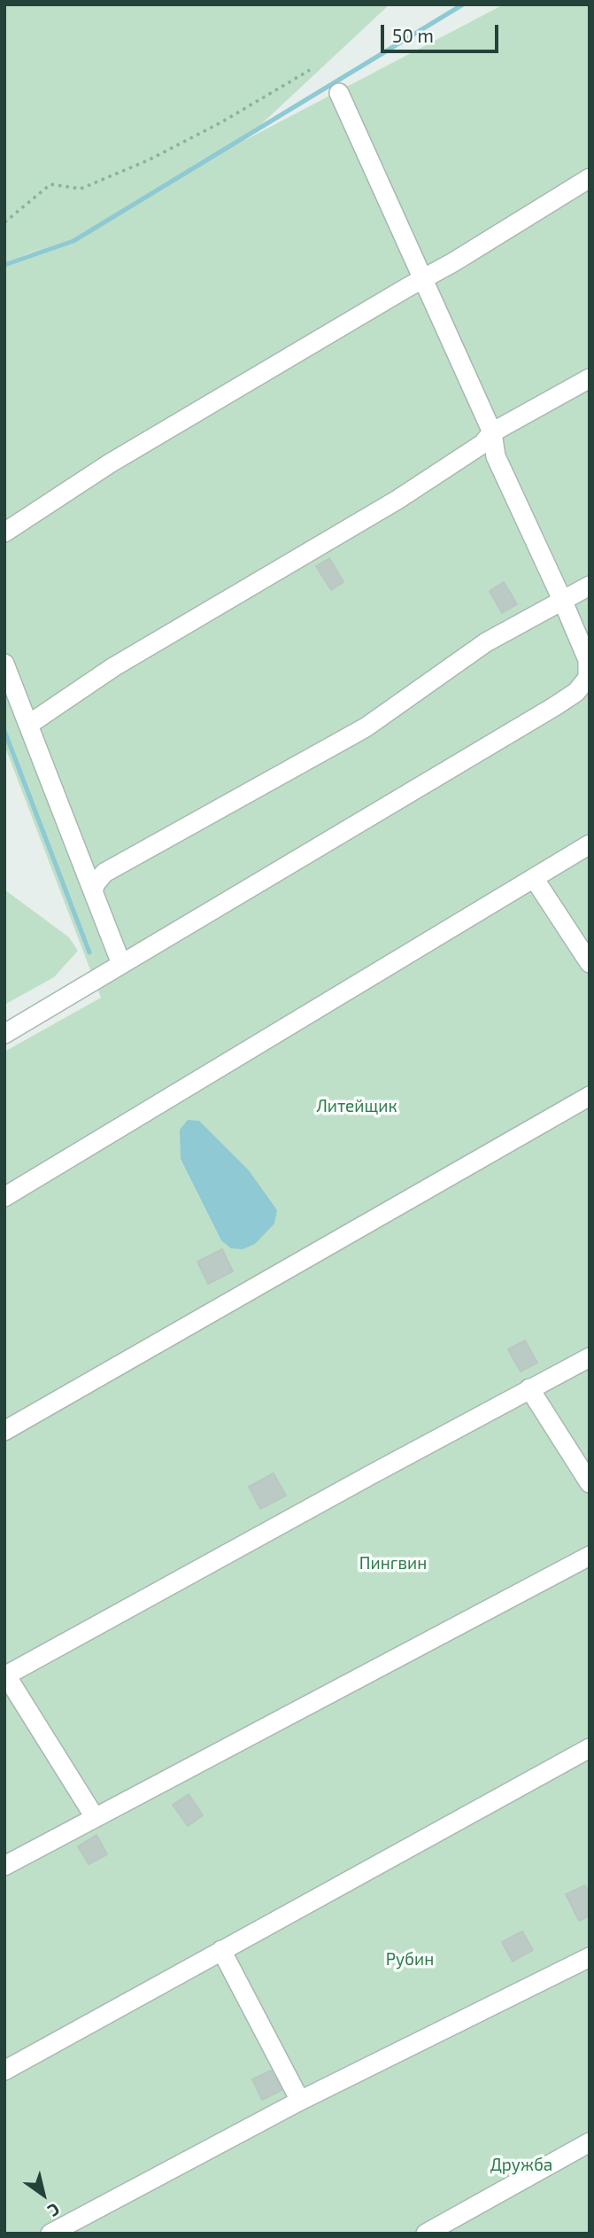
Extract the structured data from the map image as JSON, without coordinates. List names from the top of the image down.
{
  "parks": [
    "Литейщик",
    "Пингвин",
    "Рубин",
    "Дружба"
  ],
  "scale_bar": "50 m",
  "north": "bottom right"
}
